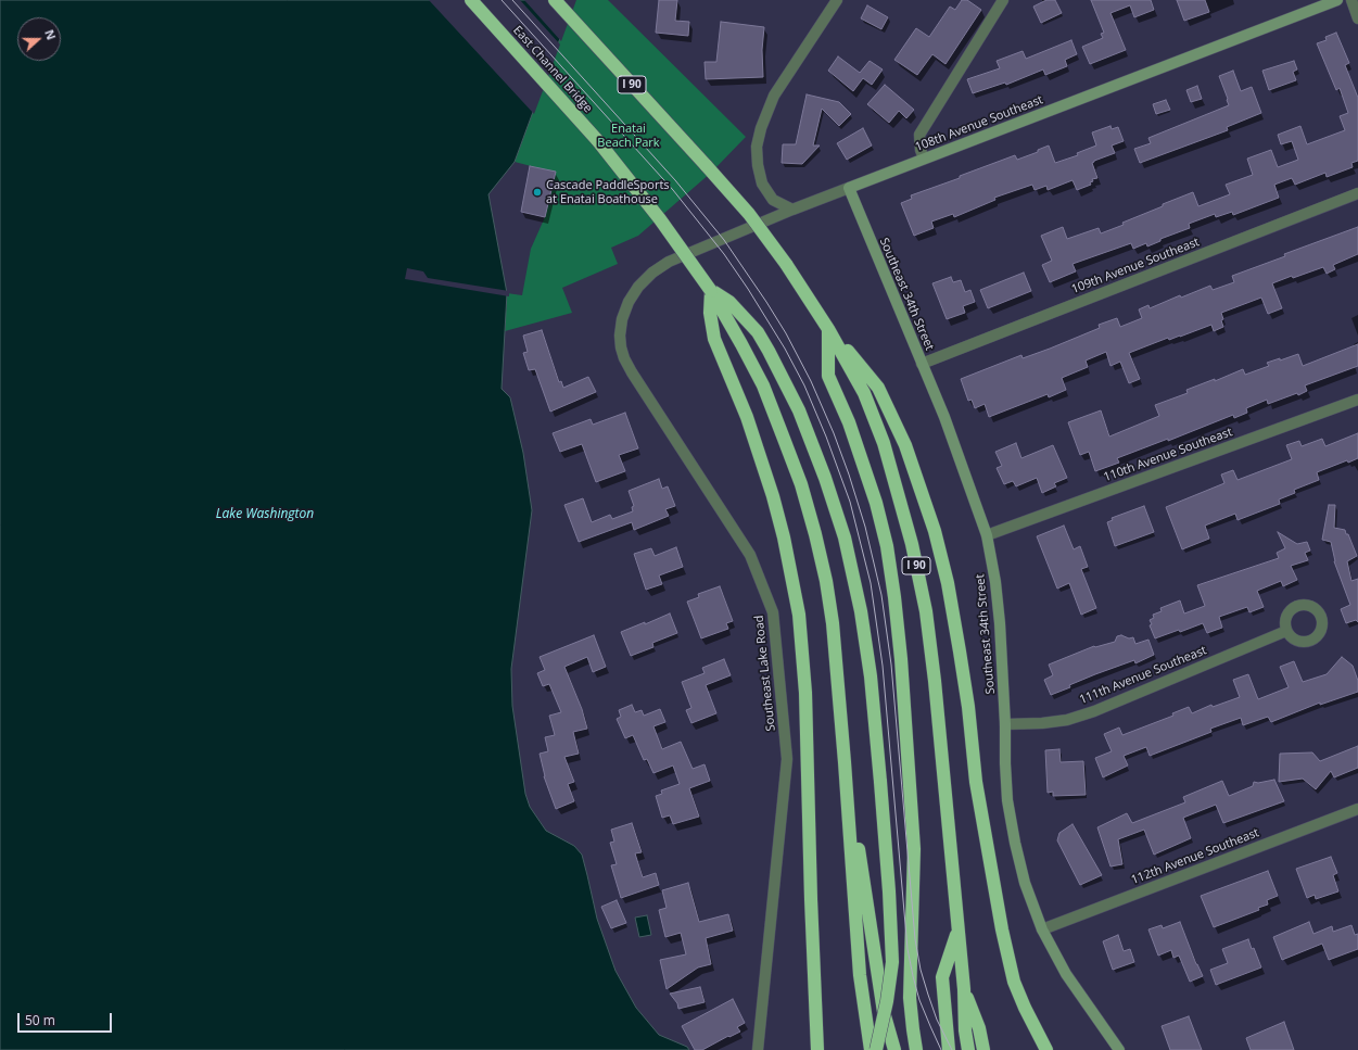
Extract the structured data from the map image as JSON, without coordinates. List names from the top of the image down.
{
  "streets": {
    "highway": ["East Channel Bridge", "I 90"],
    "street": [
      "108th Avenue Southeast",
      "109th Avenue Southeast",
      "Southeast 34th Street",
      "110th Avenue Southeast",
      "Southeast Lake Road",
      "111th Avenue Southeast",
      "112th Avenue Southeast"
    ]
  },
  "crossings": [
    ["108th Avenue Southeast", "Southeast 34th Street"],
    ["108th Avenue Southeast", "Southeast Lake Road"],
    ["109th Avenue Southeast", "Southeast 34th Street"],
    ["Southeast 34th Street", "110th Avenue Southeast"],
    ["Southeast 34th Street", "111th Avenue Southeast"],
    ["Southeast 34th Street", "112th Avenue Southeast"]
  ],
  "water": ["Lake Washington"],
  "parks": ["Enatai Beach Park"],
  "places": ["Cascade PaddleSports at Enatai Boathouse"],
  "scale_bar": "50 m",
  "north": "right"
}
